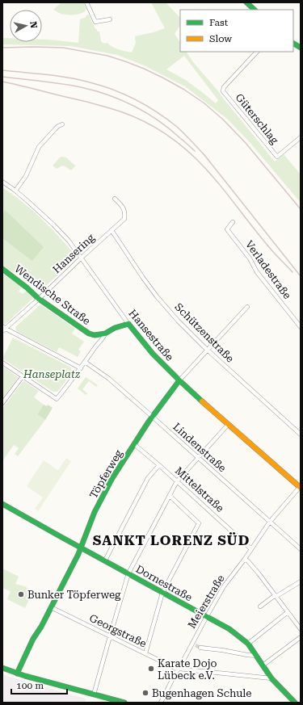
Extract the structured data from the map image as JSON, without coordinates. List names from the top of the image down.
{
  "streets": {
    "main road": [
      "Wendische Straße",
      "Hansestraße",
      "Töpferweg",
      "Dornestraße"
    ],
    "street": [
      "Güterschlag",
      "Hansering",
      "Verladestraße",
      "Schützenstraße",
      "Lindenstraße",
      "Mittelstraße",
      "Meierstraße",
      "Georgstraße"
    ]
  },
  "crossings": [
    ["Hansering", "Wendische Straße"],
    ["Hansering", "Schützenstraße"],
    ["Hansering", "Hansestraße"],
    ["Wendische Straße", "Hansestraße"],
    ["Schützenstraße", "Töpferweg"],
    ["Hansestraße", "Töpferweg"],
    ["Hansestraße", "Meierstraße"],
    ["Lindenstraße", "Töpferweg"],
    ["Lindenstraße", "Meierstraße"],
    ["Töpferweg", "Mittelstraße"],
    ["Töpferweg", "Dornestraße"],
    ["Töpferweg", "Georgstraße"],
    ["Mittelstraße", "Meierstraße"],
    ["Dornestraße", "Meierstraße"],
    ["Dornestraße", "Georgstraße"],
    ["Meierstraße", "Georgstraße"]
  ],
  "districts": ["SANKT LORENZ SÜD"],
  "parks": ["Hanseplatz"],
  "places": ["Bunker Töpferweg", "Karate Dojo Lübeck e.V.", "Bugenhagen Schule"],
  "legend": ["Fast", "Slow"],
  "scale_bar": "100 m",
  "north": "right"
}
